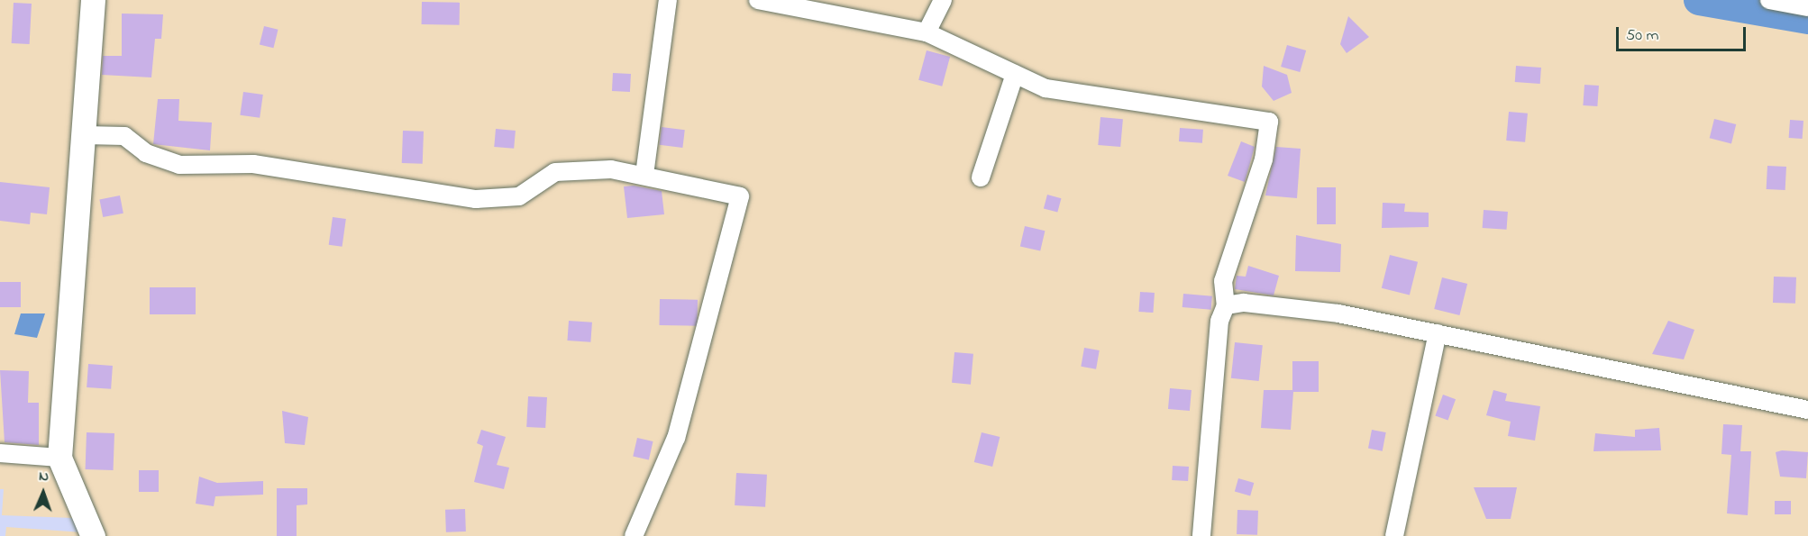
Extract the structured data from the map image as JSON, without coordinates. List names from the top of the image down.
{
  "scale_bar": "50 m",
  "north": "top"
}
